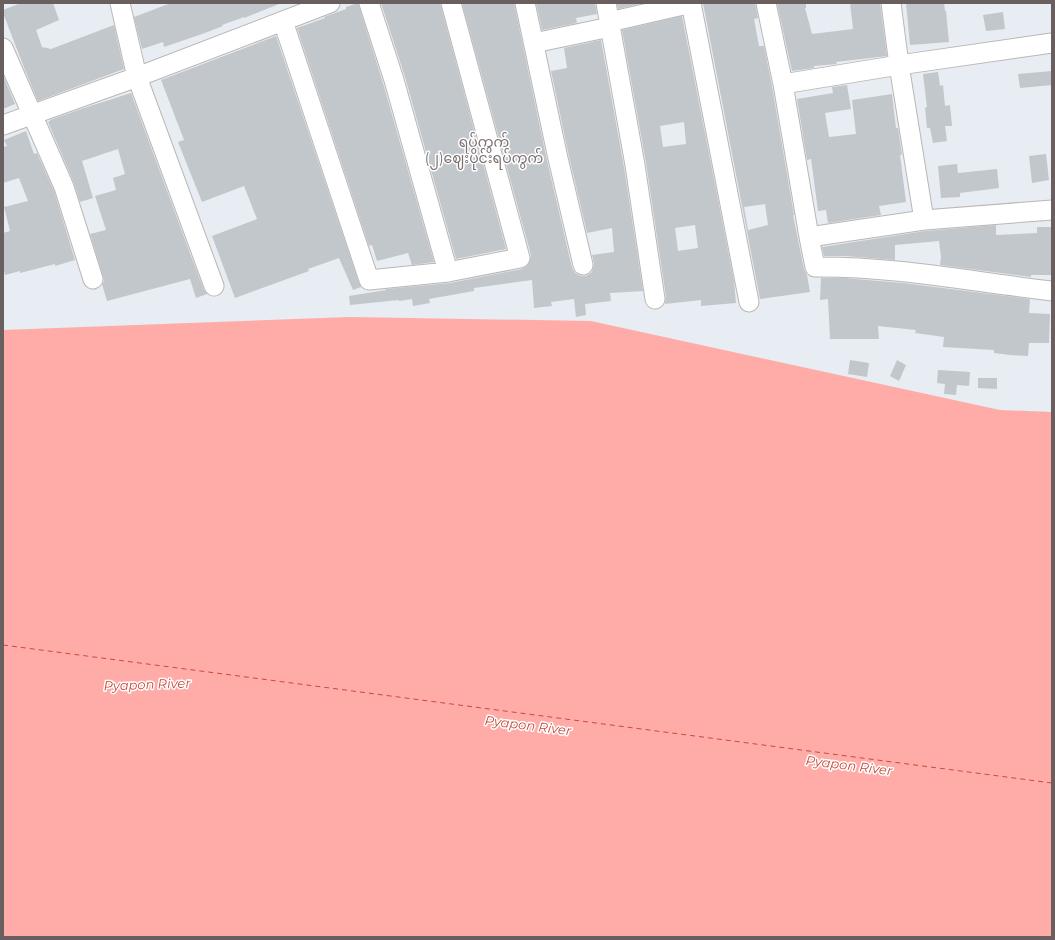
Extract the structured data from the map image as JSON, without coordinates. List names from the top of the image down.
{
  "districts": ["ရပ်ကွက် (၂)ဈေးပိုင်းရပ်ကွက်"],
  "water": ["Pyapon River"]
}
